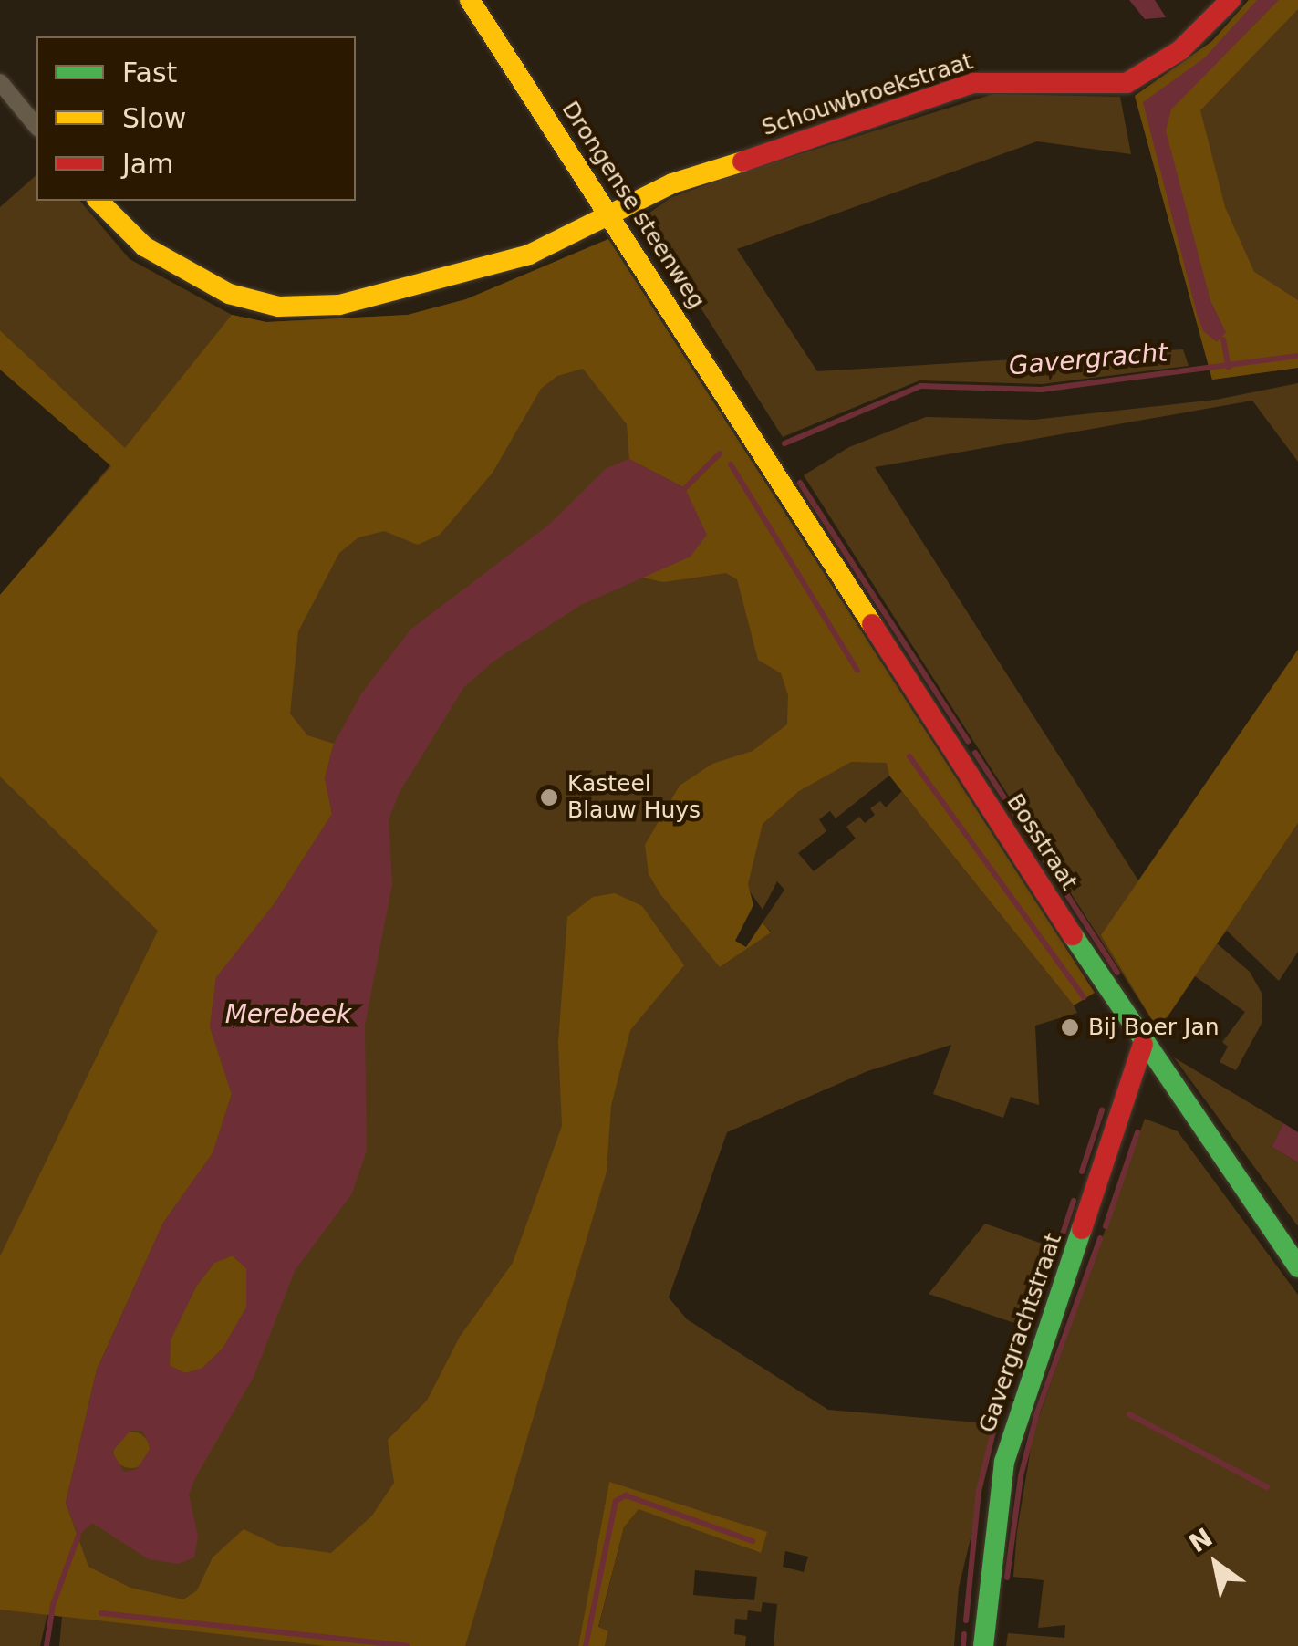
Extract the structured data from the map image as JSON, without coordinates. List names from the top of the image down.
{
  "streets": {
    "street": [
      "Schouwbroekstraat",
      "Drongense steenweg",
      "Bosstraat",
      "Gavergrachtstraat"
    ]
  },
  "crossings": [
    ["Schouwbroekstraat", "Drongense steenweg"],
    ["Drongense steenweg", "Bosstraat"],
    ["Bosstraat", "Gavergrachtstraat"]
  ],
  "water": ["Gavergracht", "Merebeek"],
  "places": ["Kasteel Blauw Huys", "Bij Boer Jan"],
  "legend": ["Fast", "Slow", "Jam"],
  "north": "top left"
}
